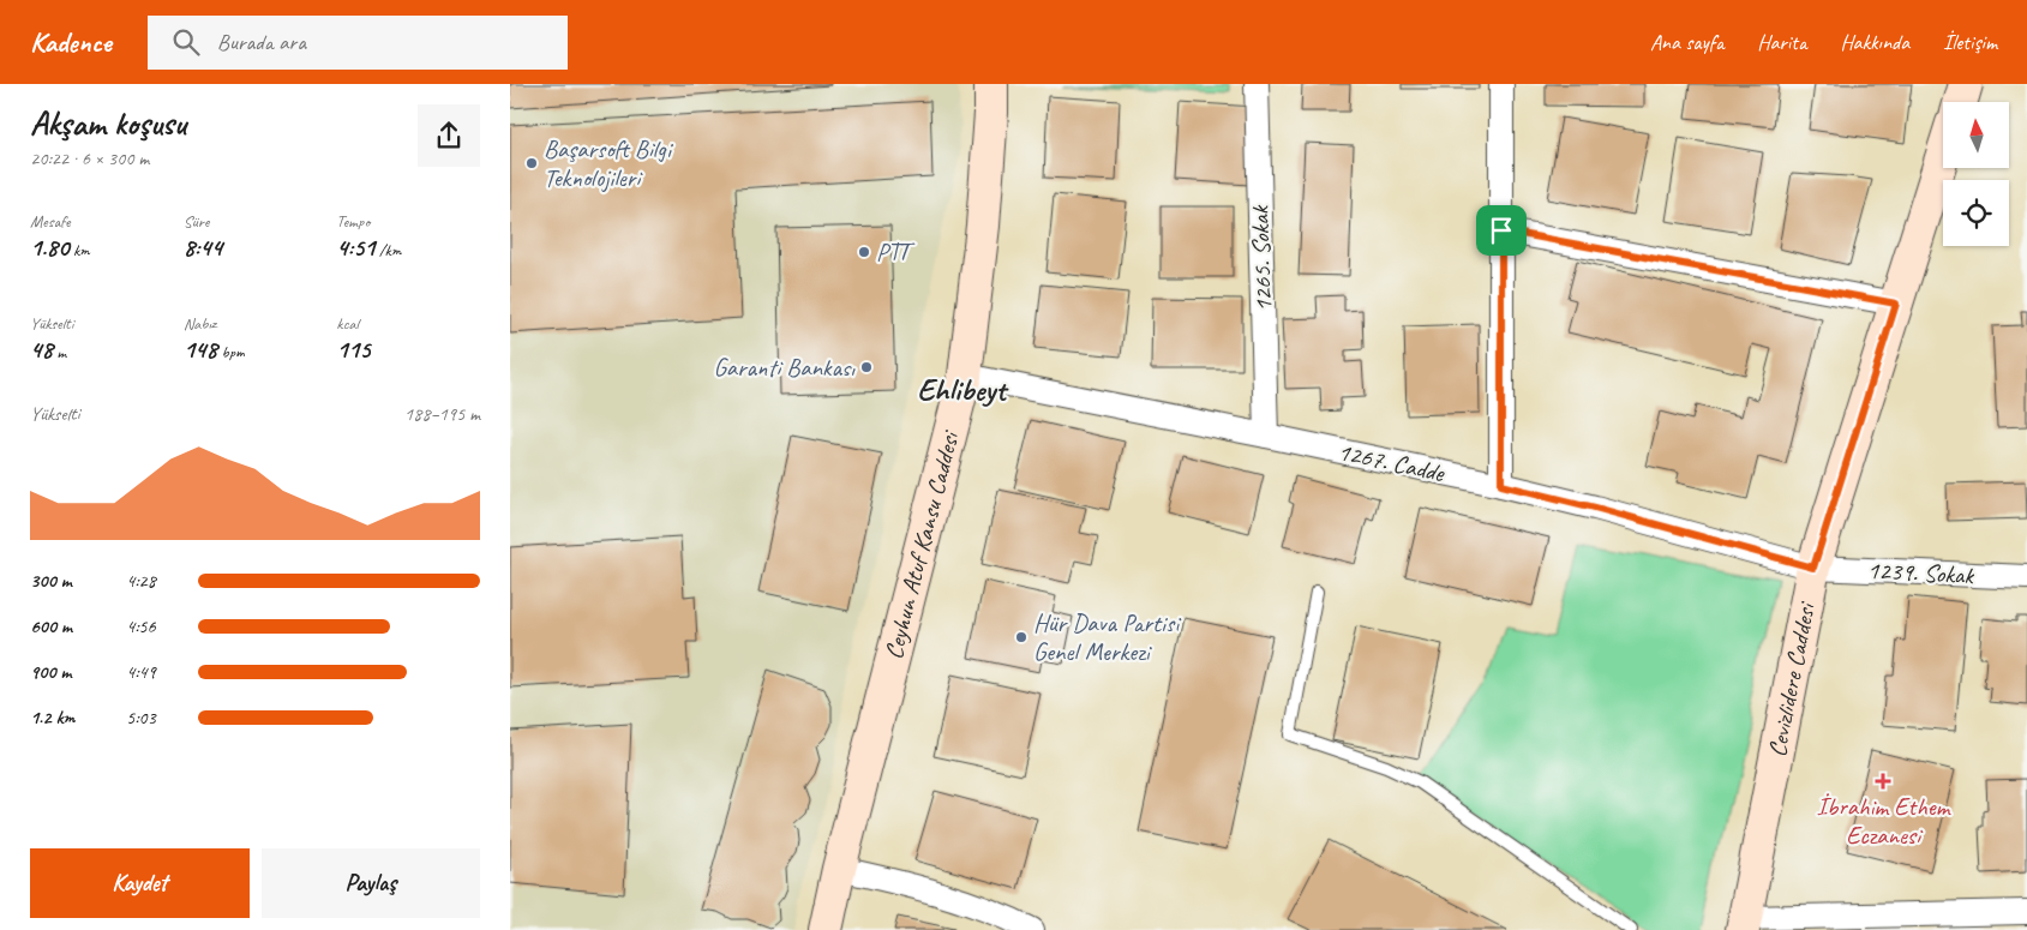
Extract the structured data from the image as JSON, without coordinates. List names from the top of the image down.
{
  "streets": {
    "main road": ["Ceyhun Atuf Kansu Caddesi", "Cevizlidere Caddesi"],
    "street": ["1265. Sokak", "1267. Cadde", "1239. Sokak"]
  },
  "crossings": [
    ["1265. Sokak", "1267. Cadde"],
    ["1267. Cadde", "Ceyhun Atuf Kansu Caddesi"],
    ["1267. Cadde", "1239. Sokak"],
    ["1267. Cadde", "Cevizlidere Caddesi"],
    ["1239. Sokak", "Cevizlidere Caddesi"]
  ],
  "districts": ["Ehlibeyt"],
  "places": {
    "other": [
      "Başarsoft Bilgi Teknolojileri",
      "PTT",
      "Garanti Bankası",
      "Hür Dava Partisi Genel Merkezi"
    ],
    "health": ["İbrahim Ethem Eczanesi"]
  },
  "north": "top",
  "page": {
    "header": "Kadence",
    "search": "Burada ara",
    "nav": [
      "Ana sayfa",
      "Harita",
      "Hakkında",
      "İletişim"
    ],
    "heading": ["Akşam koşusu", "20:22 · 6 × 300 m"],
    "stats": [
      ["Mesafe", "1.80 km"],
      ["Süre", "8:44"],
      ["Tempo", "4:51 /km"],
      ["Yükselti", "48 m"],
      ["Nabız", "148 bpm"],
      ["kcal", "115"]
    ],
    "chart": ["Yükselti", "188–195 m"],
    "list": [
      {
        "name": "300 m",
        "note": "4:28"
      },
      {
        "name": "600 m",
        "note": "4:56"
      },
      {
        "name": "900 m",
        "note": "4:49"
      },
      {
        "name": "1.2 km",
        "note": "5:03"
      }
    ],
    "buttons": ["Kaydet", "Paylaş"]
  }
}
